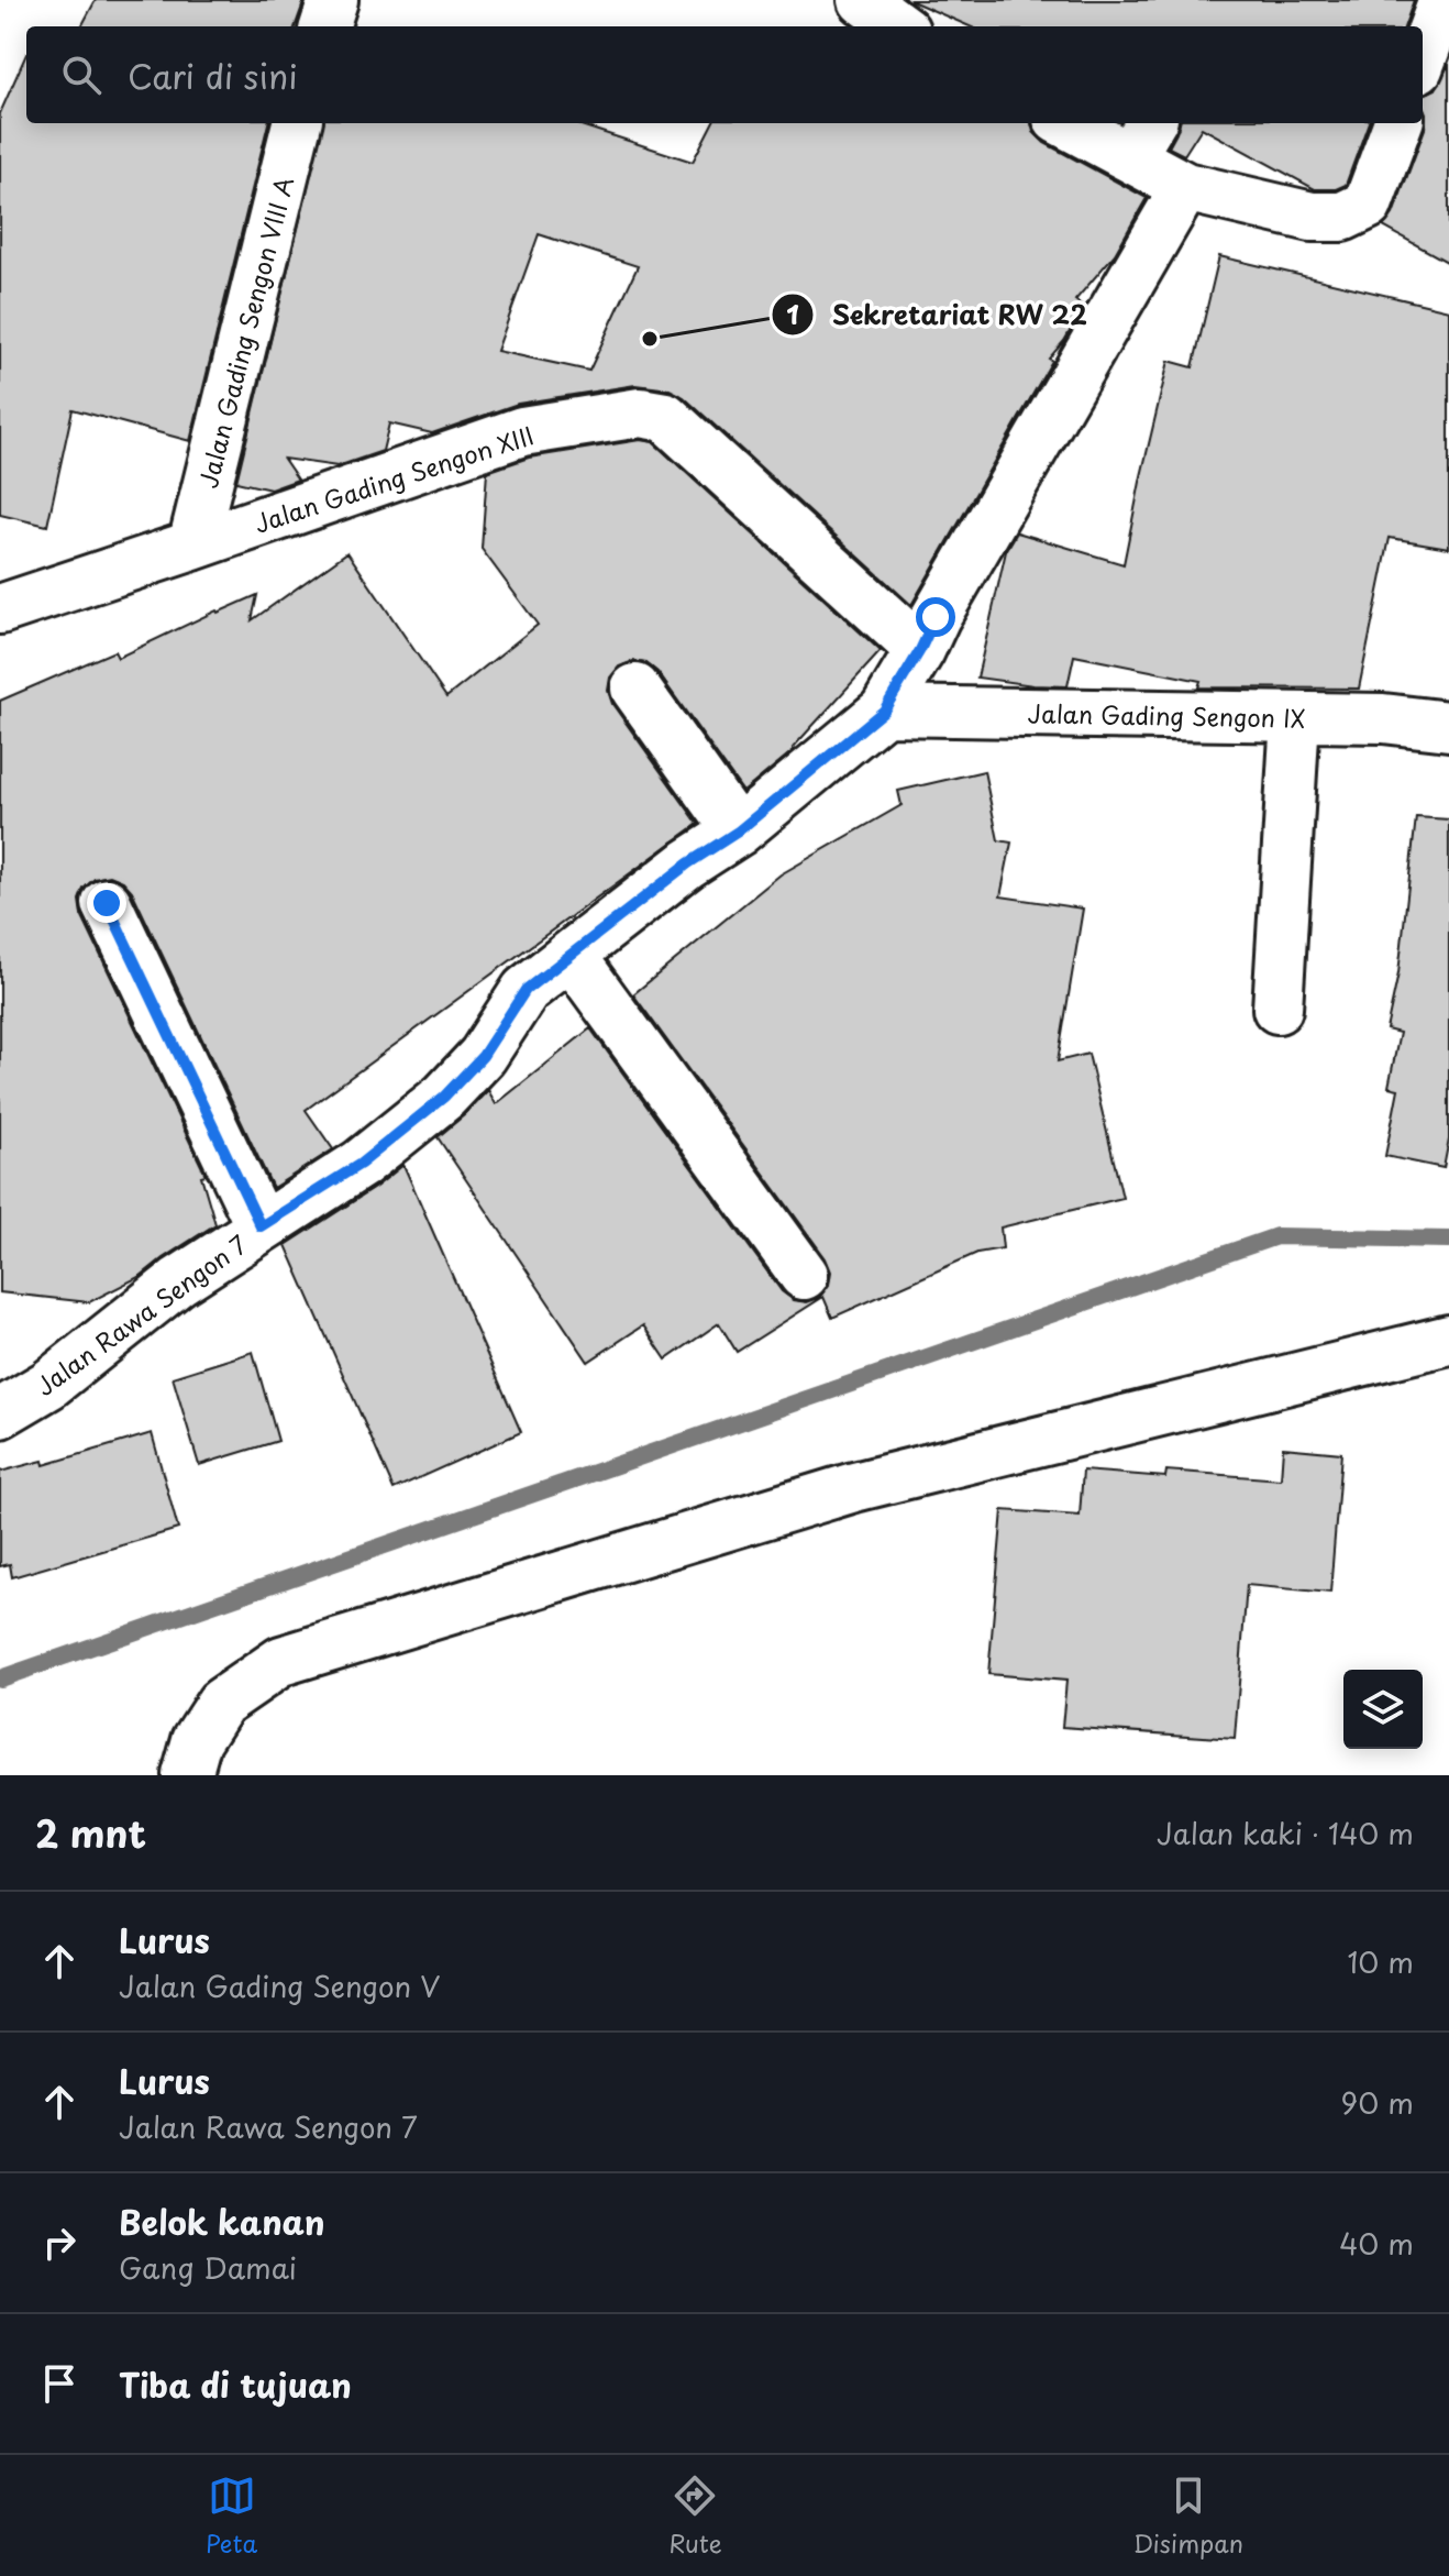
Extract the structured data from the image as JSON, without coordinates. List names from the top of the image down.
{
  "streets": {
    "street": [
      "Jalan Gading Sengon VIII A",
      "Jalan Gading Sengon XIII",
      "Jalan Gading Sengon IX",
      "Jalan Rawa Sengon 7"
    ]
  },
  "crossings": [
    ["Jalan Gading Sengon VIII A", "Jalan Gading Sengon XIII"],
    ["Jalan Gading Sengon XIII", "Jalan Rawa Sengon 7"],
    ["Jalan Gading Sengon IX", "Jalan Rawa Sengon 7"]
  ],
  "places": ["Sekretariat RW 22"],
  "page": {
    "search": "Cari di sini",
    "heading": ["2 mnt", "Jalan kaki · 140 m"],
    "list": [
      ["Lurus", "Jalan Gading Sengon V", "10 m"],
      ["Lurus", "Jalan Rawa Sengon 7", "90 m"],
      ["Belok kanan", "Gang Damai", "40 m"],
      "Tiba di tujuan"
    ],
    "nav": ["Peta", "Rute", "Disimpan"]
  }
}
